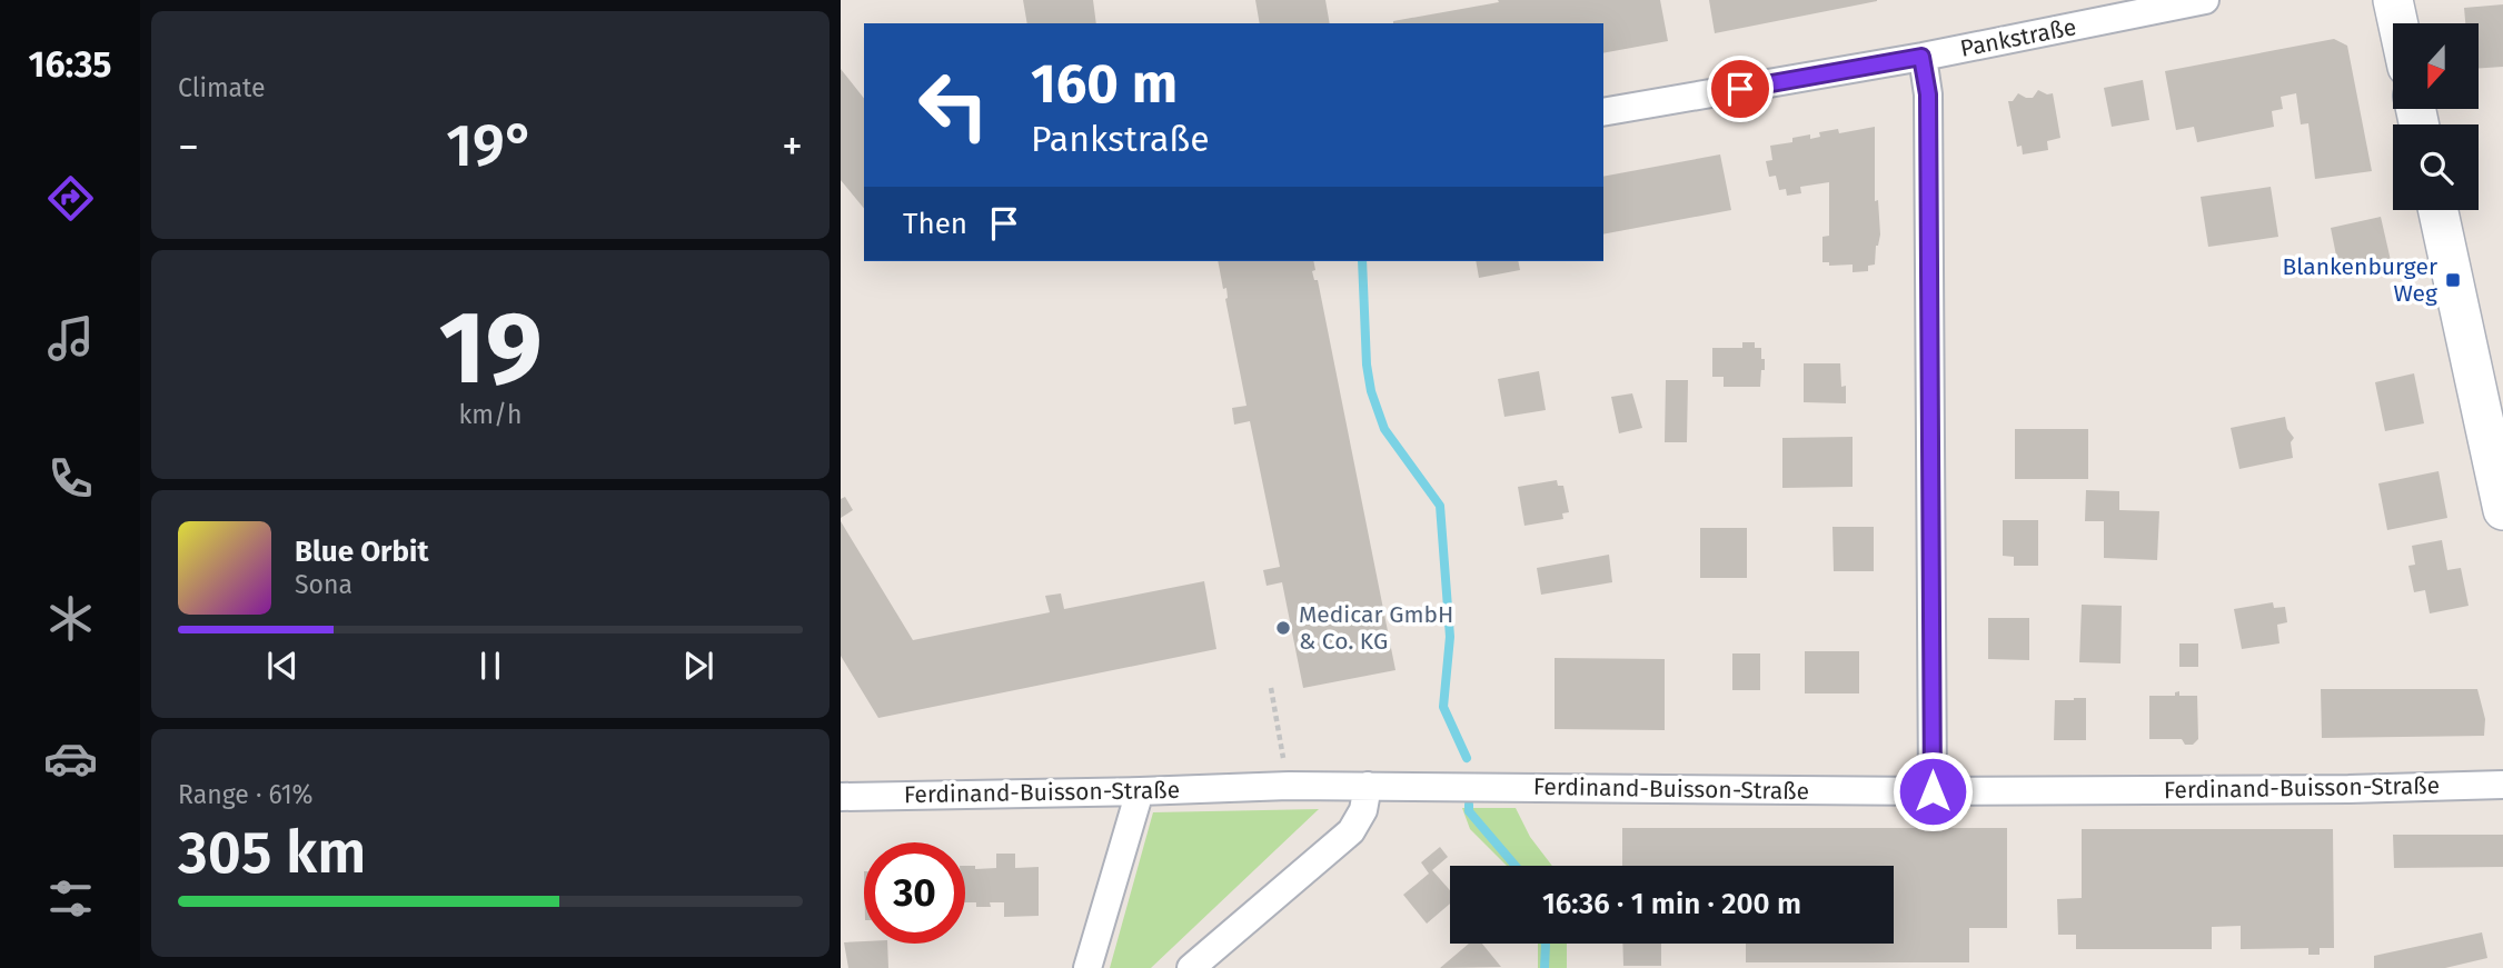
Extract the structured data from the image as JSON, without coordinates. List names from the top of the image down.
{
  "streets": {
    "street": ["Pankstraße", "Ferdinand-Buisson-Straße"]
  },
  "places": {
    "transit": ["Blankenburger Weg"],
    "other": ["Medicar GmbH & Co. KG"]
  },
  "north": "bottom",
  "page": {
    "tabs": "16:35",
    "tile": [
      "Climate",
      ["19", "km/h"],
      ["Range · 61%", "305 km"]
    ],
    "turn": ["160 m", "Pankstraße"],
    "heat": ["−", "19°", "+"],
    "then": "Then",
    "song": ["Blue Orbit", "Sona"],
    "limit": "30",
    "trip": "16:36 · 1 min · 200 m"
  }
}
